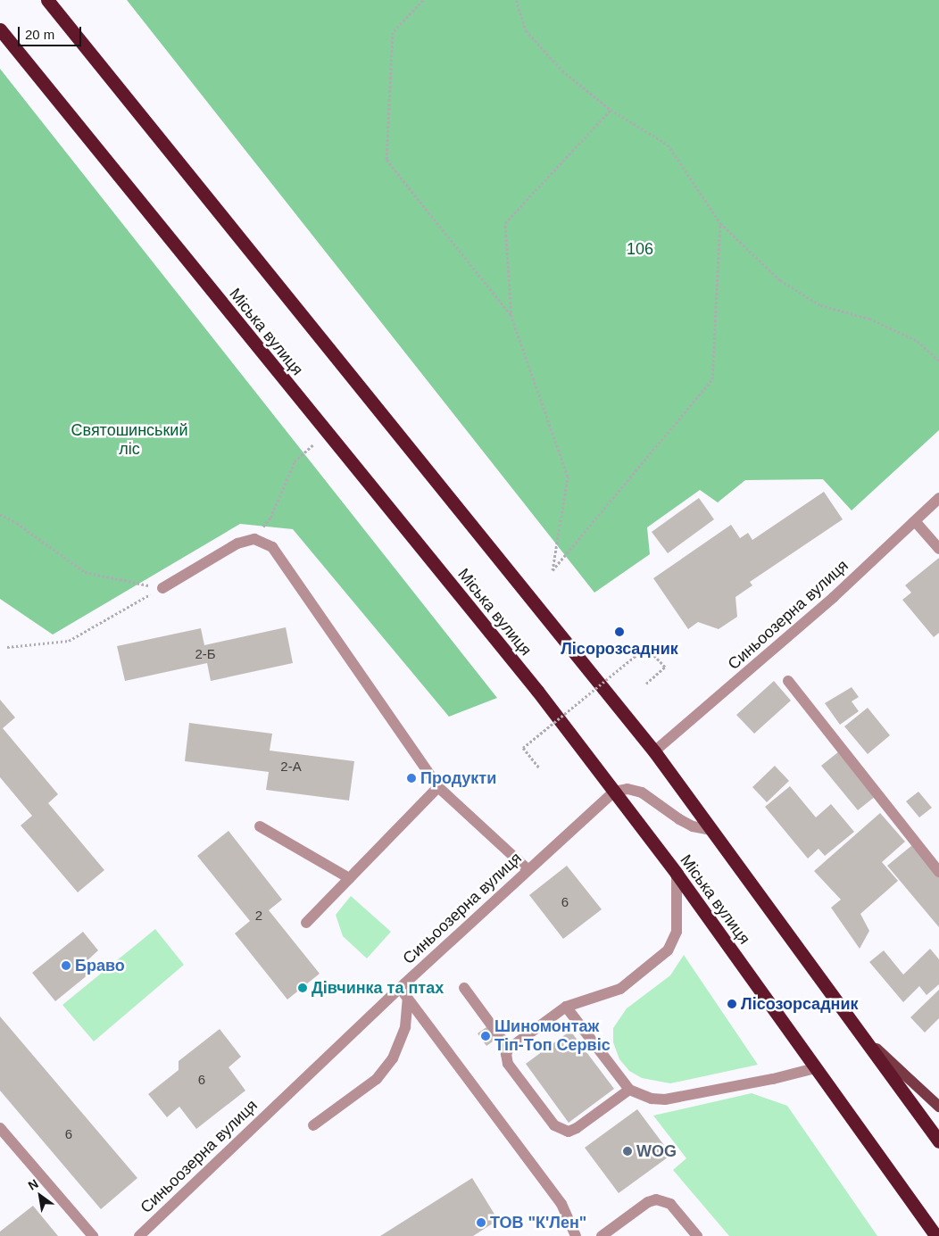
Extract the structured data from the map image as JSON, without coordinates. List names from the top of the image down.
{
  "streets": {
    "highway": ["Міська вулиця"],
    "street": ["Синьоозерна вулиця"]
  },
  "crossings": [
    ["Міська вулиця", "Синьоозерна вулиця"]
  ],
  "parks": ["106", "Святошинський ліс"],
  "places": [
    "Лісорозсадник",
    "Продукти",
    "Браво",
    "Дівчинка та птах",
    "Лісозорсадник",
    "Шиномонтаж Тіп-Топ Сервіс",
    "WOG",
    "ТОВ \"К'Лен\""
  ],
  "house_numbers": [
    "2-Б",
    "2-А",
    "6",
    "2",
    "6",
    "6"
  ],
  "scale_bar": "20 m",
  "north": "top left"
}
